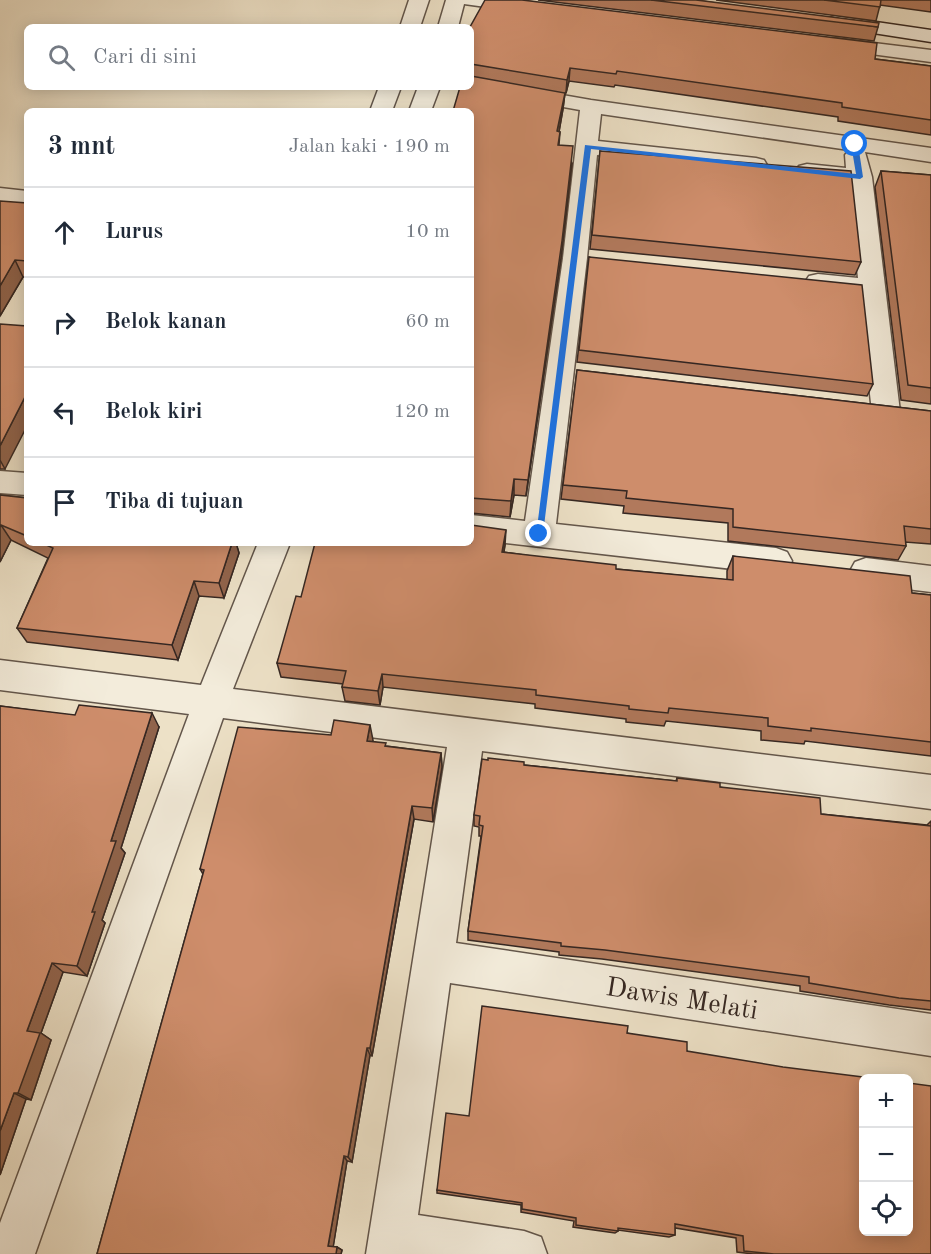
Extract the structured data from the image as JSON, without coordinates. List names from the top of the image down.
{
  "streets": {
    "street": ["Dawis Melati"]
  },
  "page": {
    "search": "Cari di sini",
    "heading": ["3 mnt", "Jalan kaki · 190 m"],
    "list": [
      ["Lurus", "10 m"],
      ["Belok kanan", "60 m"],
      ["Belok kiri", "120 m"],
      "Tiba di tujuan"
    ],
    "map_buttons": ["+", "−"]
  }
}
